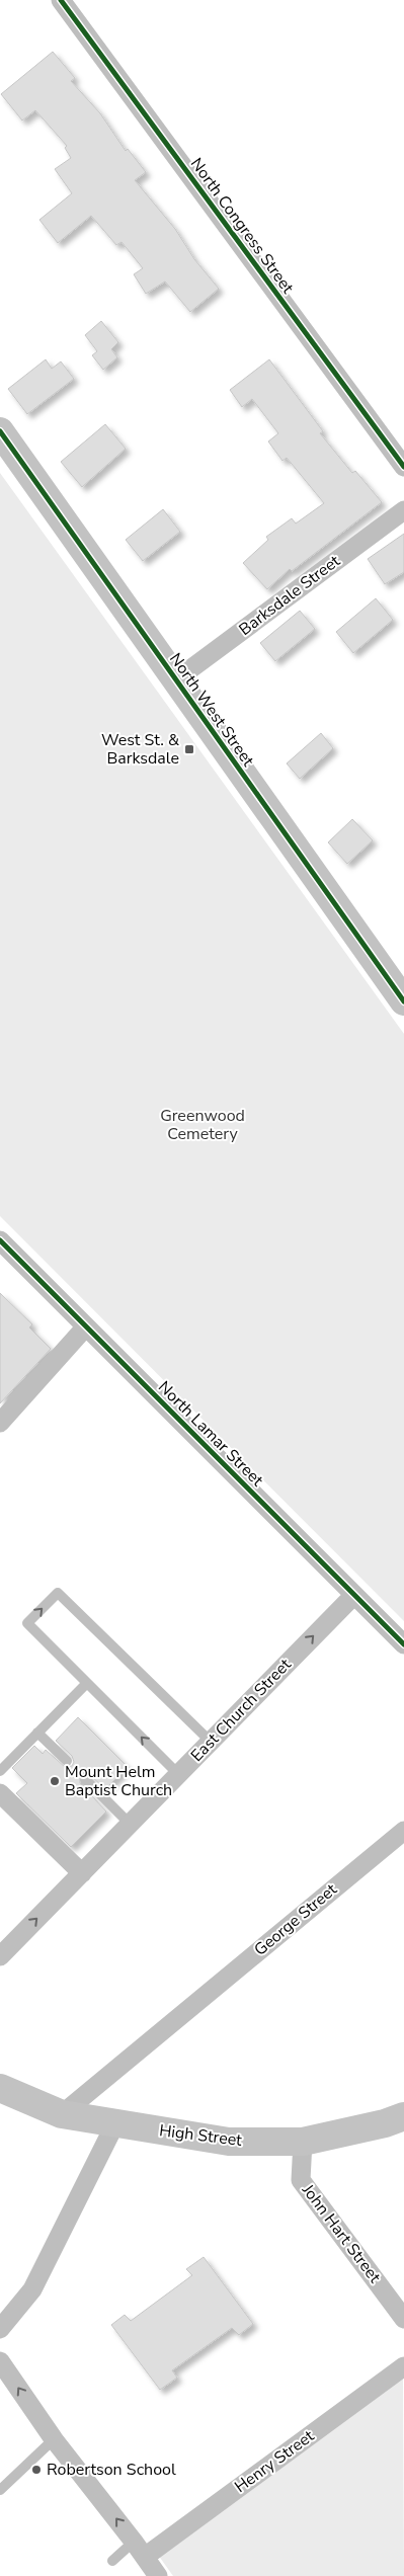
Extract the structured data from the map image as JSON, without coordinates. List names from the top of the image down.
{
  "streets": {
    "street": [
      "North Congress Street",
      "Barksdale Street",
      "North West Street",
      "North Lamar Street",
      "East Church Street",
      "George Street",
      "High Street",
      "John Hart Street",
      "Henry Street"
    ]
  },
  "crossings": [
    ["Barksdale Street", "North West Street"],
    ["North Lamar Street", "East Church Street"],
    ["George Street", "High Street"],
    ["High Street", "John Hart Street"]
  ],
  "one_way": ["East Church Street"],
  "parks": ["Greenwood Cemetery"],
  "places": {
    "transit": ["West St. & Barksdale"],
    "other": ["Mount Helm Baptist Church", "Robertson School"]
  }
}
